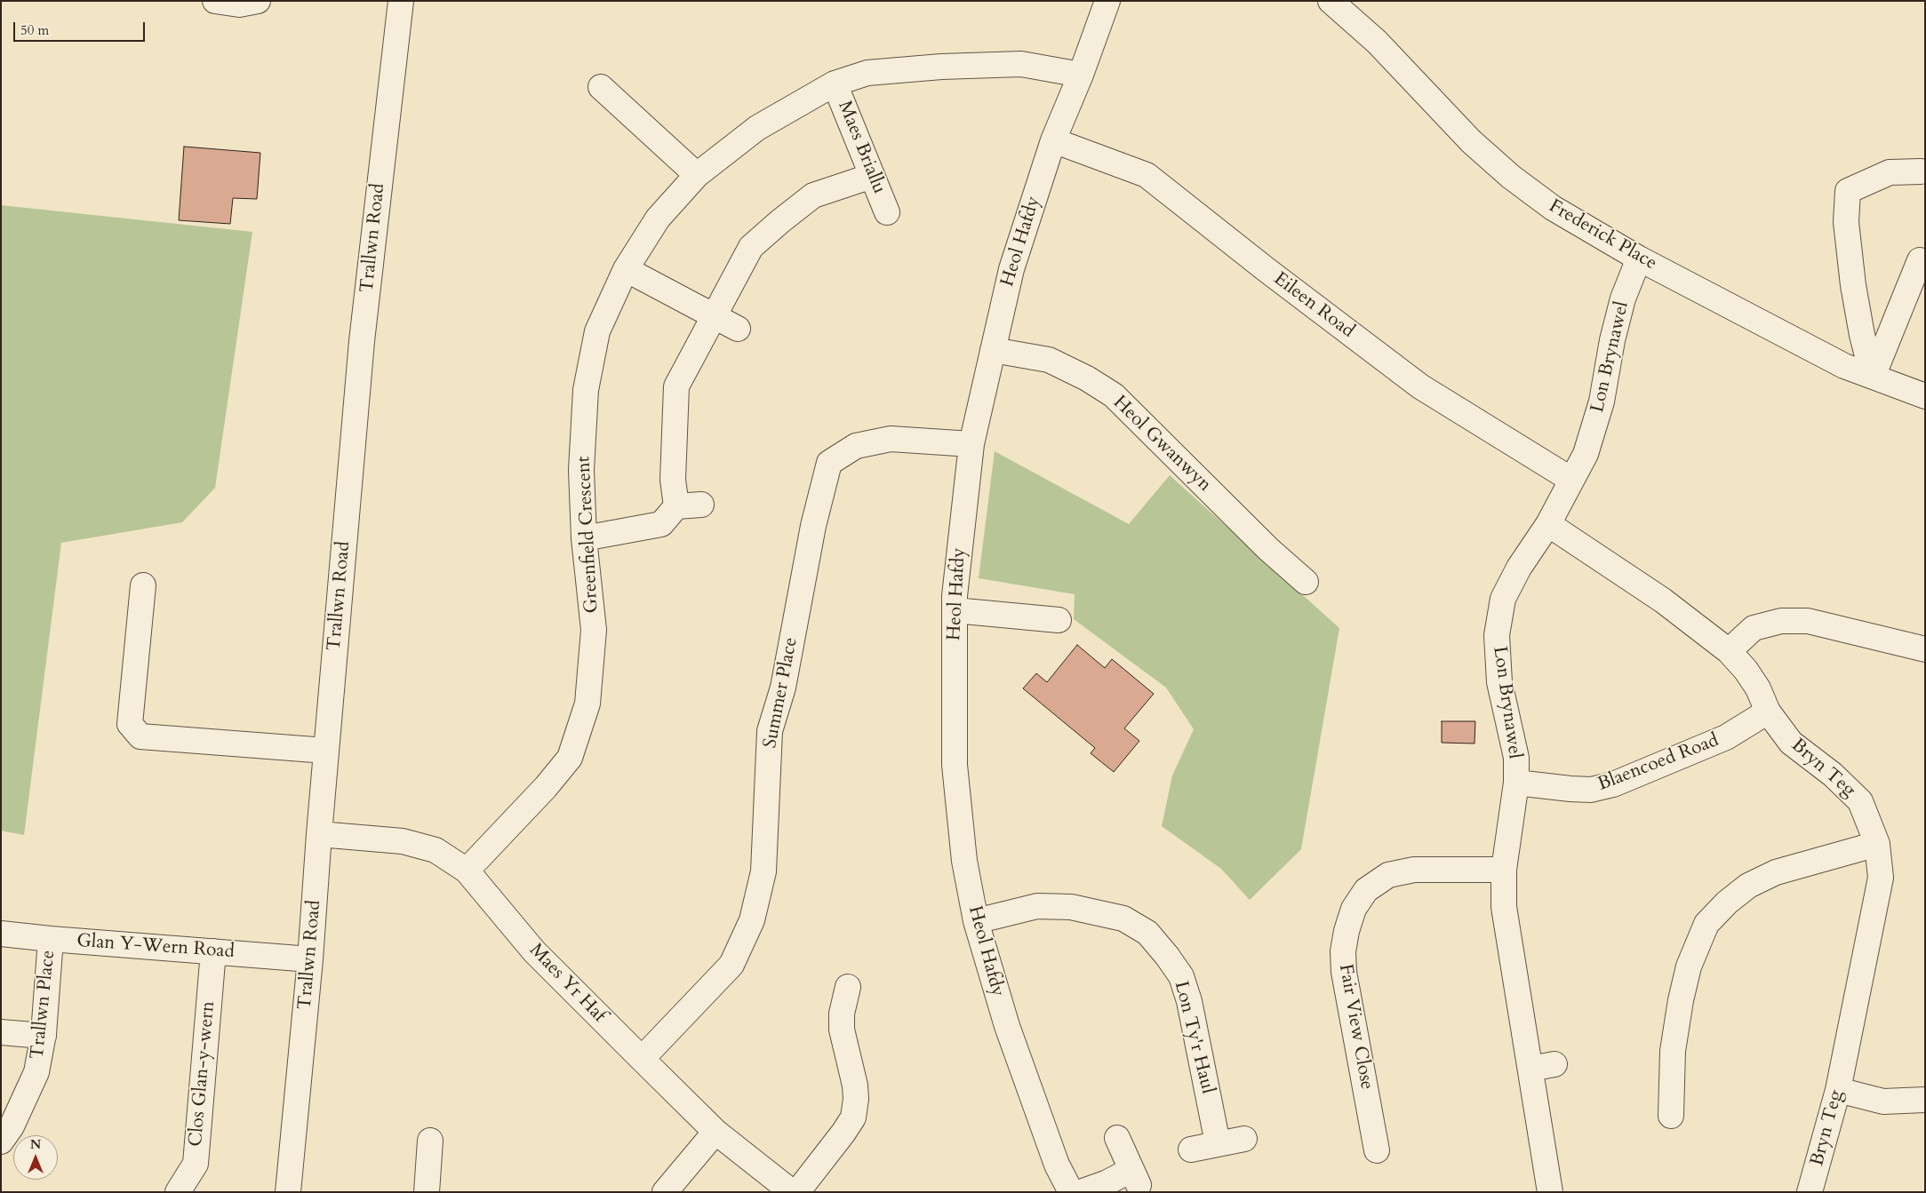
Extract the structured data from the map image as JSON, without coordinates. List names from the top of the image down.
{
  "streets": {
    "street": [
      "Maes Briallu",
      "Frederick Place",
      "Trallwn Road",
      "Heol Hafdy",
      "Eileen Road",
      "Lon Brynawel",
      "Heol Gwanwyn",
      "Greenfield Crescent",
      "Summer Place",
      "Blaencoed Road",
      "Bryn Teg",
      "Glan Y-Wern Road",
      "Maes Yr Haf",
      "Trallwn Place",
      "Fair View Close",
      "Lon Ty'r Haul",
      "Clos Glan-y-wern"
    ]
  },
  "crossings": [
    ["Maes Briallu", "Greenfield Crescent"],
    ["Frederick Place", "Lon Brynawel"],
    ["Trallwn Road", "Glan Y-Wern Road"],
    ["Trallwn Road", "Maes Yr Haf"],
    ["Heol Hafdy", "Eileen Road"],
    ["Heol Hafdy", "Heol Gwanwyn"],
    ["Heol Hafdy", "Greenfield Crescent"],
    ["Heol Hafdy", "Summer Place"],
    ["Heol Hafdy", "Lon Ty'r Haul"],
    ["Eileen Road", "Lon Brynawel"],
    ["Lon Brynawel", "Blaencoed Road"],
    ["Lon Brynawel", "Bryn Teg"],
    ["Lon Brynawel", "Fair View Close"],
    ["Greenfield Crescent", "Maes Yr Haf"],
    ["Summer Place", "Maes Yr Haf"],
    ["Blaencoed Road", "Bryn Teg"],
    ["Glan Y-Wern Road", "Trallwn Place"],
    ["Glan Y-Wern Road", "Clos Glan-y-wern"]
  ],
  "scale_bar": "50 m",
  "north": "top"
}
